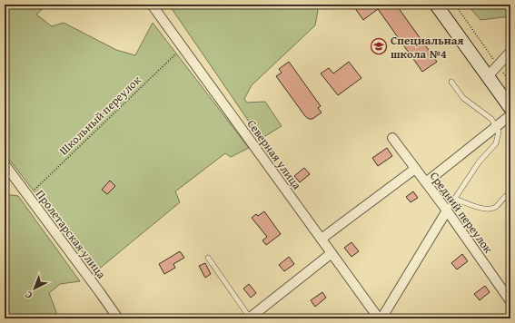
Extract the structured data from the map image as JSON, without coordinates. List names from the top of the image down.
{
  "streets": {
    "street": ["Северная улица", "Средний переулок", "Пролетарская улица"],
    "path": ["Школьный переулок"]
  },
  "crossings": [
    ["Школьный переулок", "Северная улица"],
    ["Школьный переулок", "Пролетарская улица"]
  ],
  "places": {
    "school or university": ["Специальная школа №4"]
  },
  "north": "bottom left"
}
